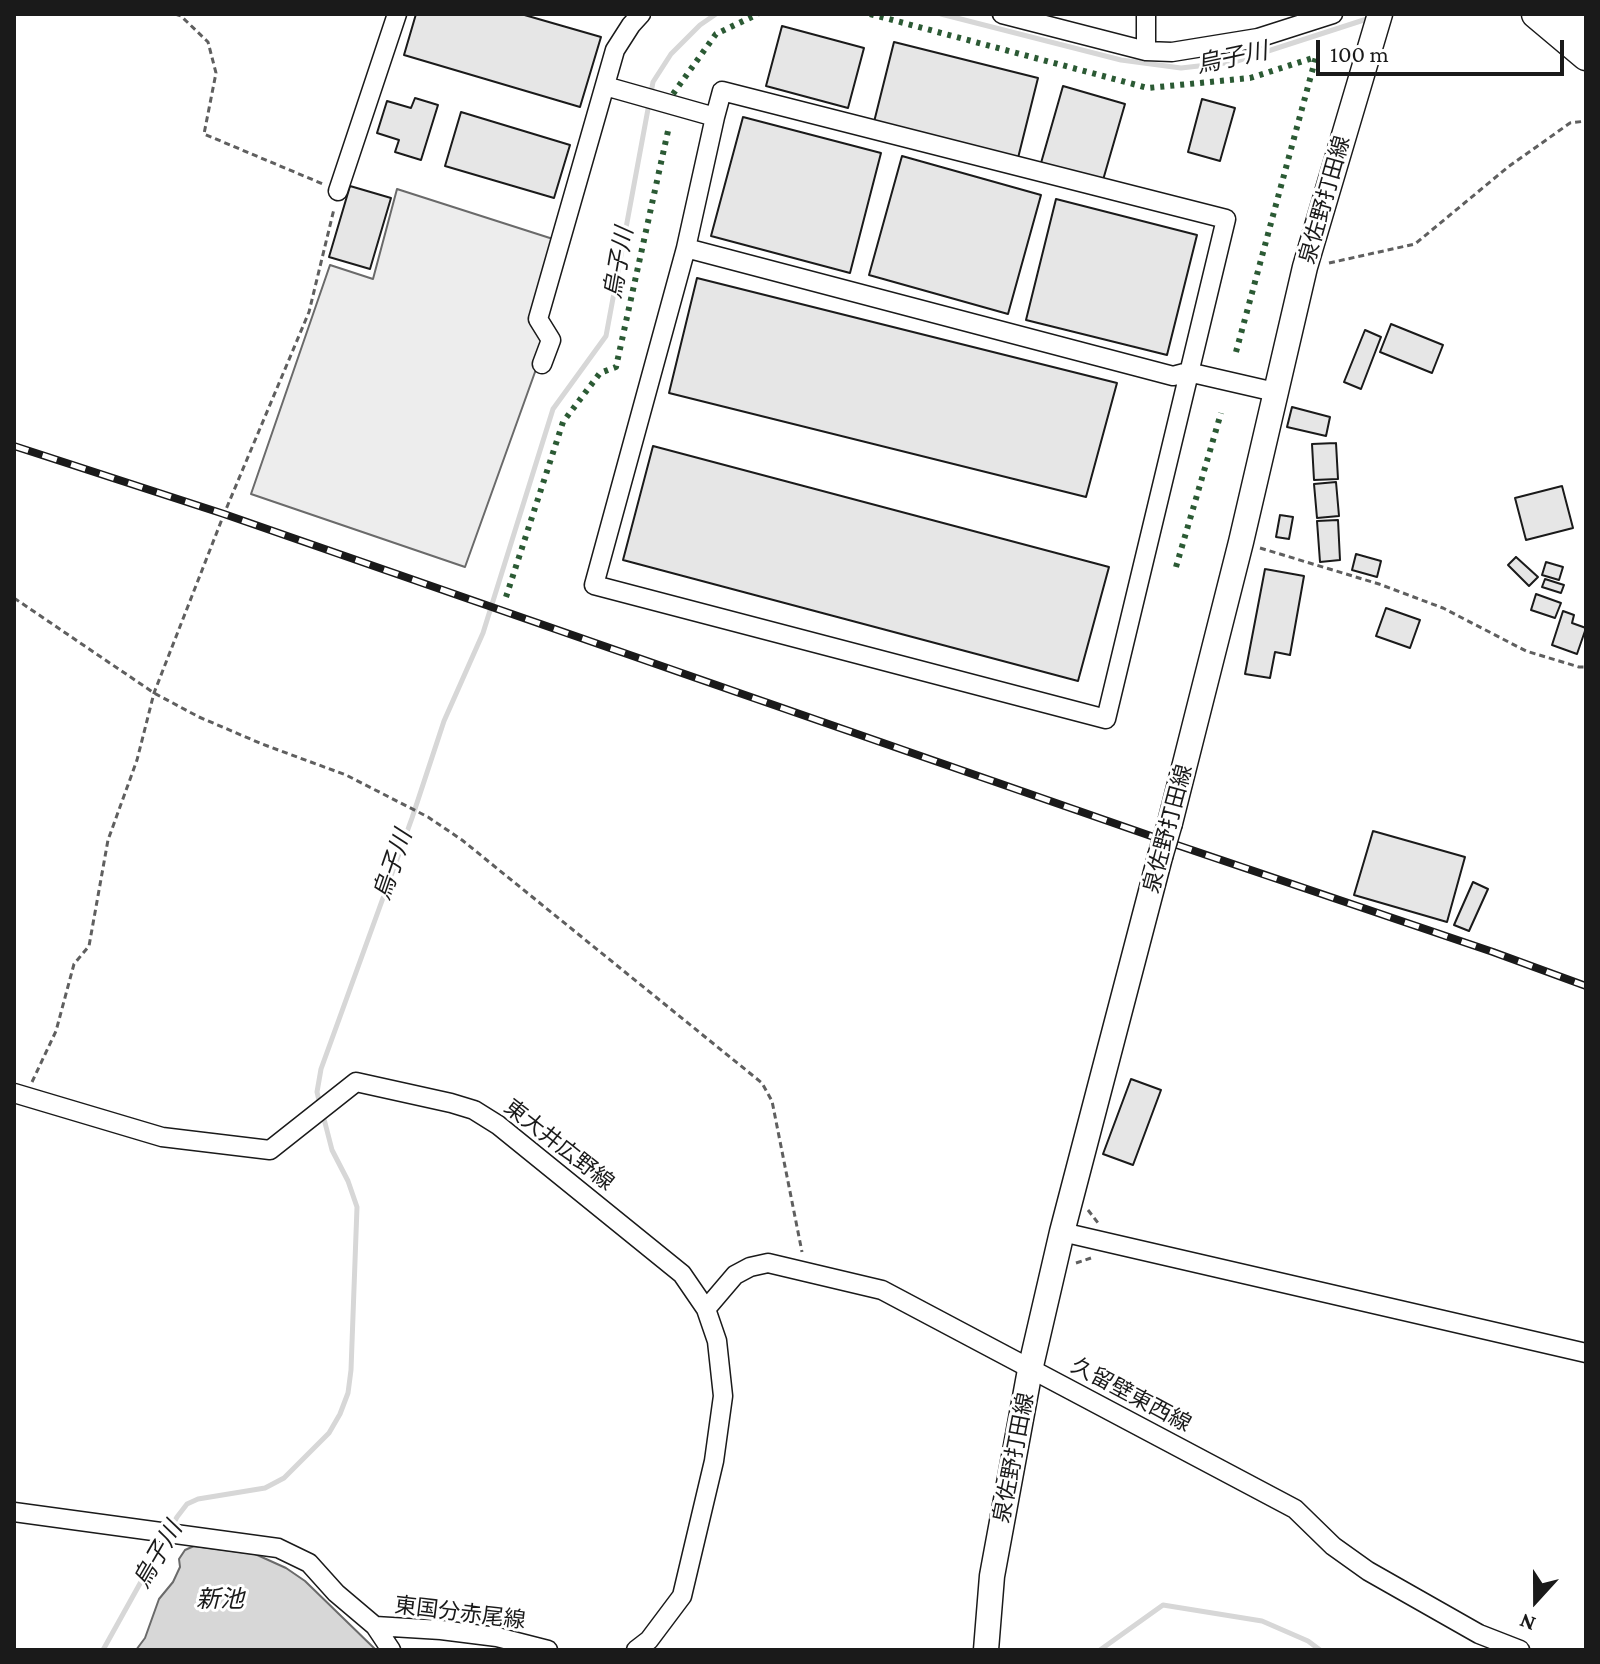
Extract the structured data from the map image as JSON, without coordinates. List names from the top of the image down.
{
  "streets": {
    "main road": ["泉佐野打田線"],
    "street": ["東大井広野線", "久留壁東西線", "東国分赤尾線"]
  },
  "crossings": [
    ["泉佐野打田線", "久留壁東西線"],
    ["東大井広野線", "久留壁東西線"]
  ],
  "water": ["烏子川", "新池"],
  "scale_bar": "100 m",
  "north": "bottom"
}
